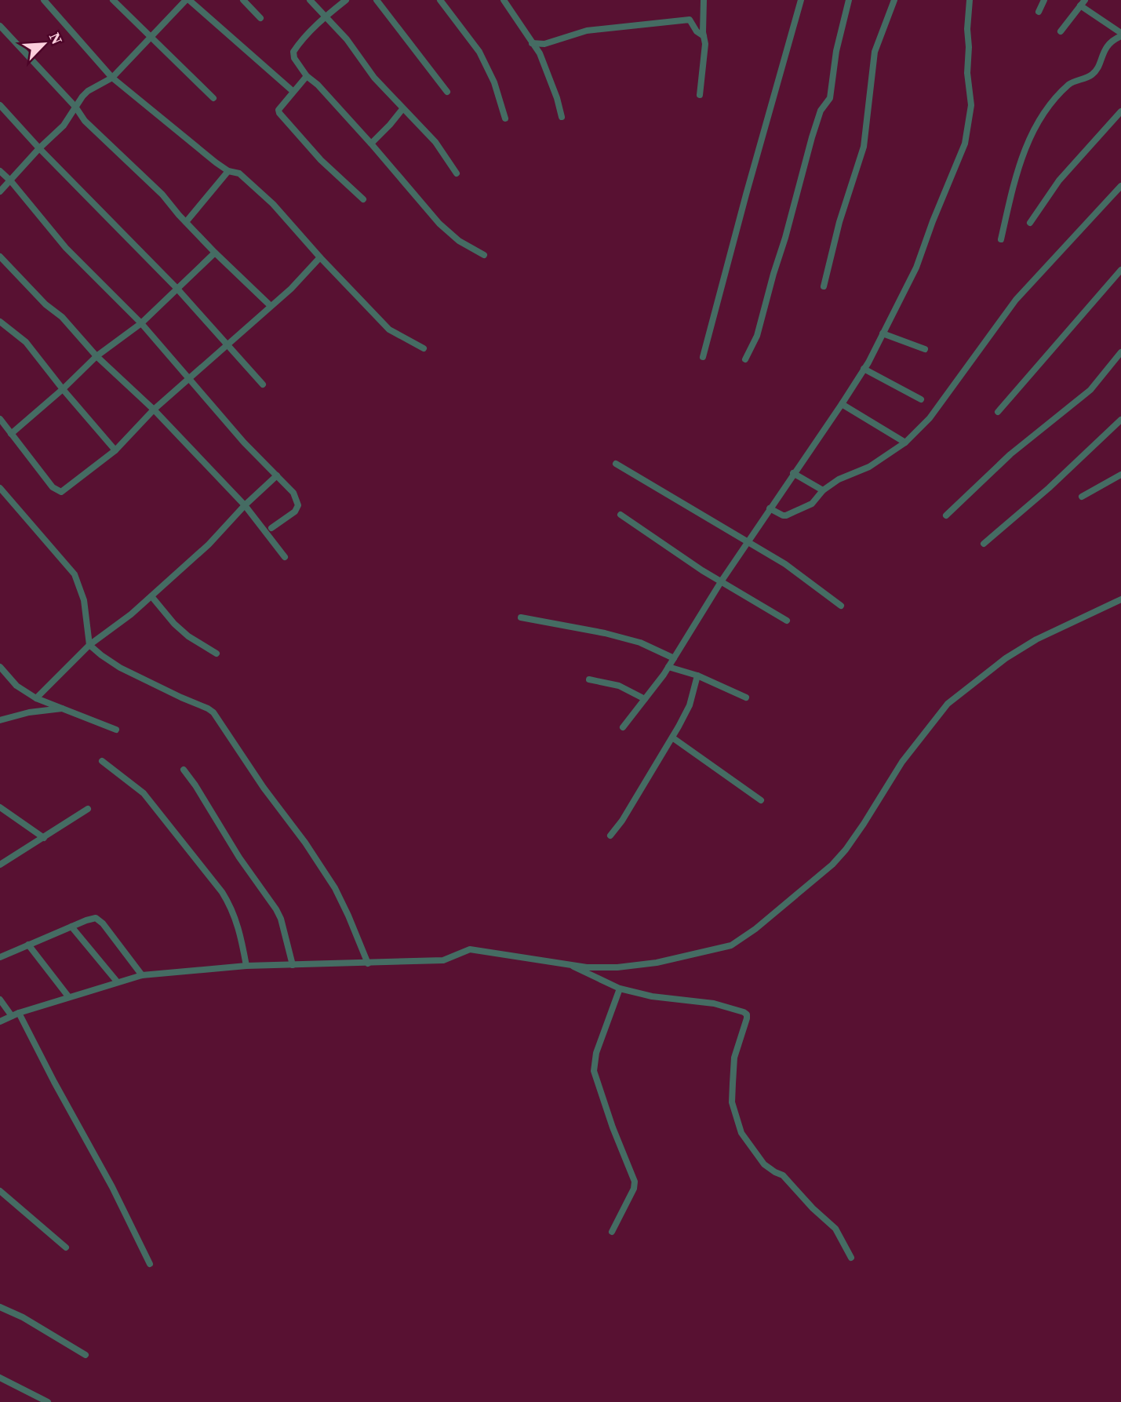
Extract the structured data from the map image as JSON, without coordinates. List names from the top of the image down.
{
  "north": "top right"
}
